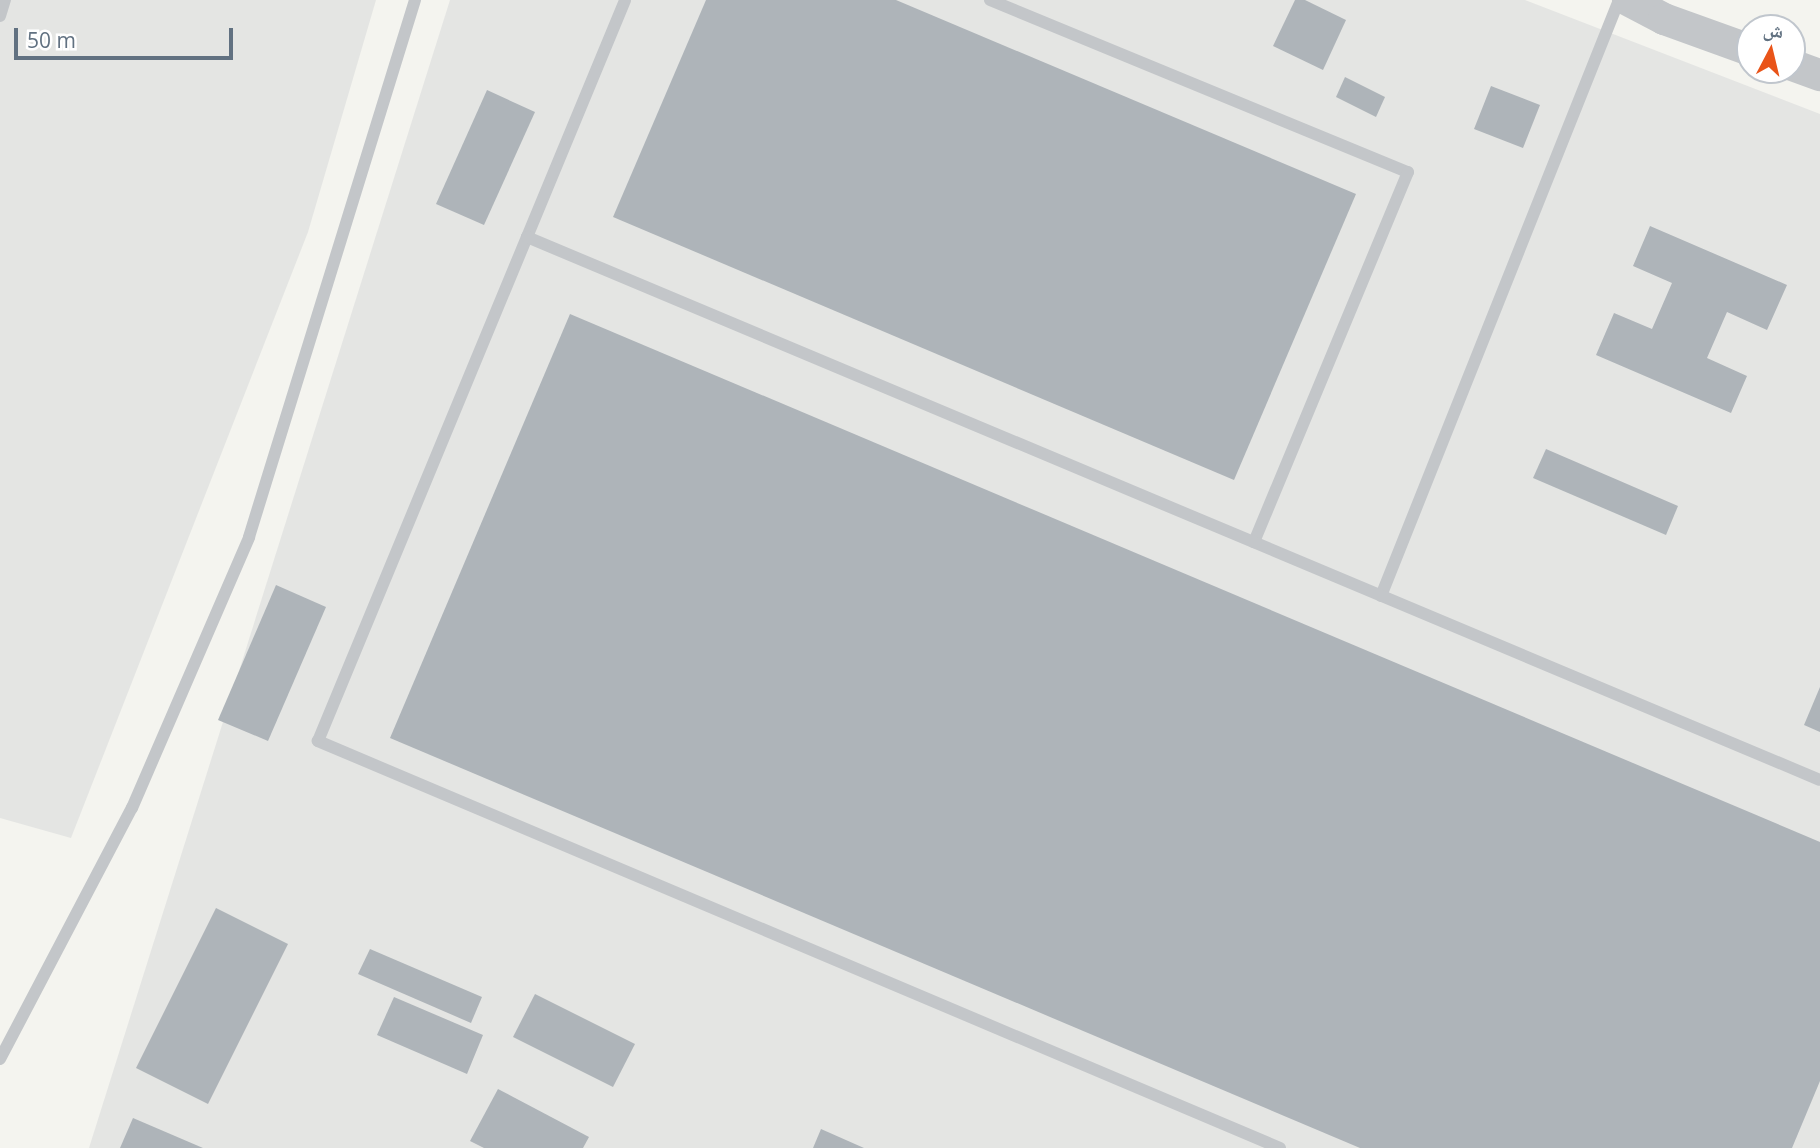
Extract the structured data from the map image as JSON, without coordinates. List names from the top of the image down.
{
  "scale_bar": "50 m",
  "north": "top"
}
